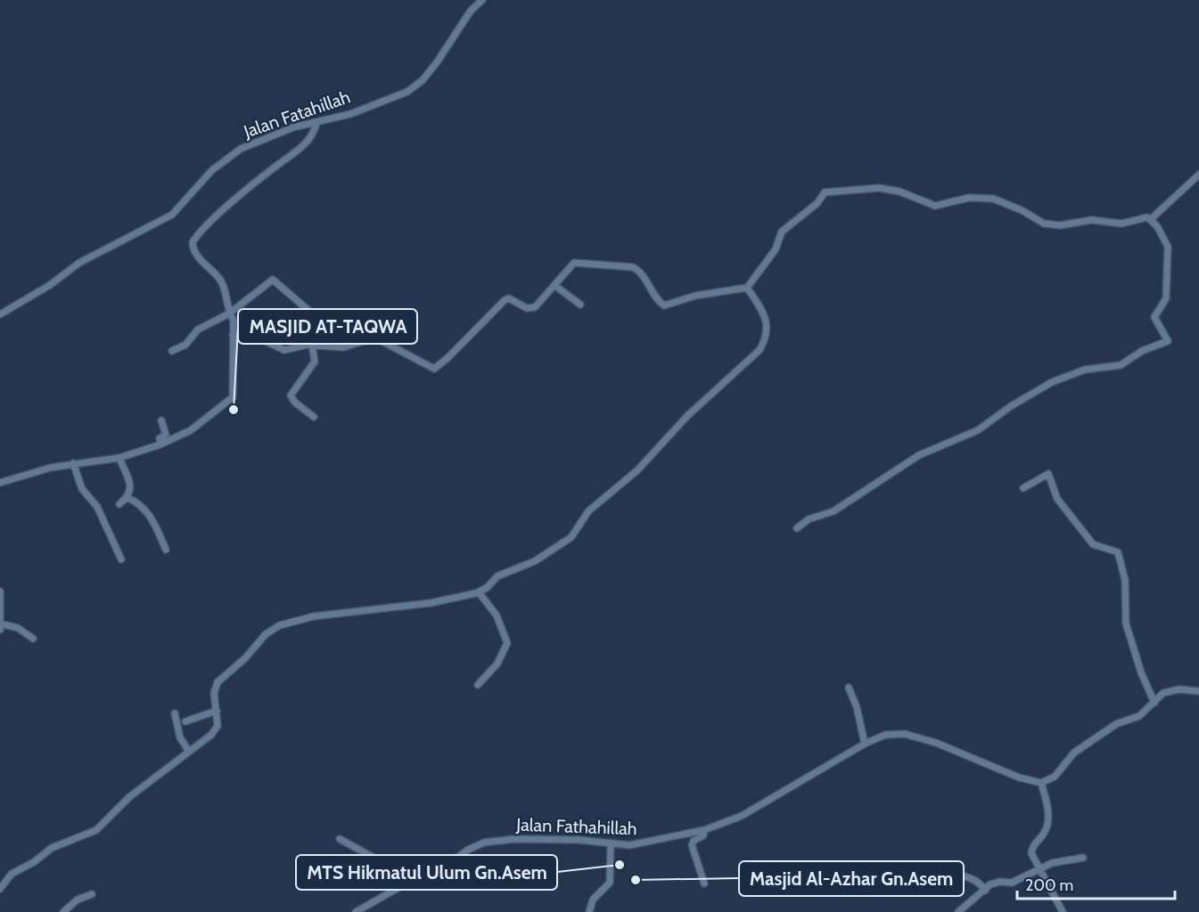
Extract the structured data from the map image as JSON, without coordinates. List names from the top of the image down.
{
  "streets": {
    "street": ["Jalan Fatahillah", "Jalan Fathahillah"]
  },
  "places": ["MASJID AT-TAQWA", "MTS Hikmatul Ulum Gn.Asem", "Masjid Al-Azhar Gn.Asem"],
  "scale_bar": "200 m"
}
